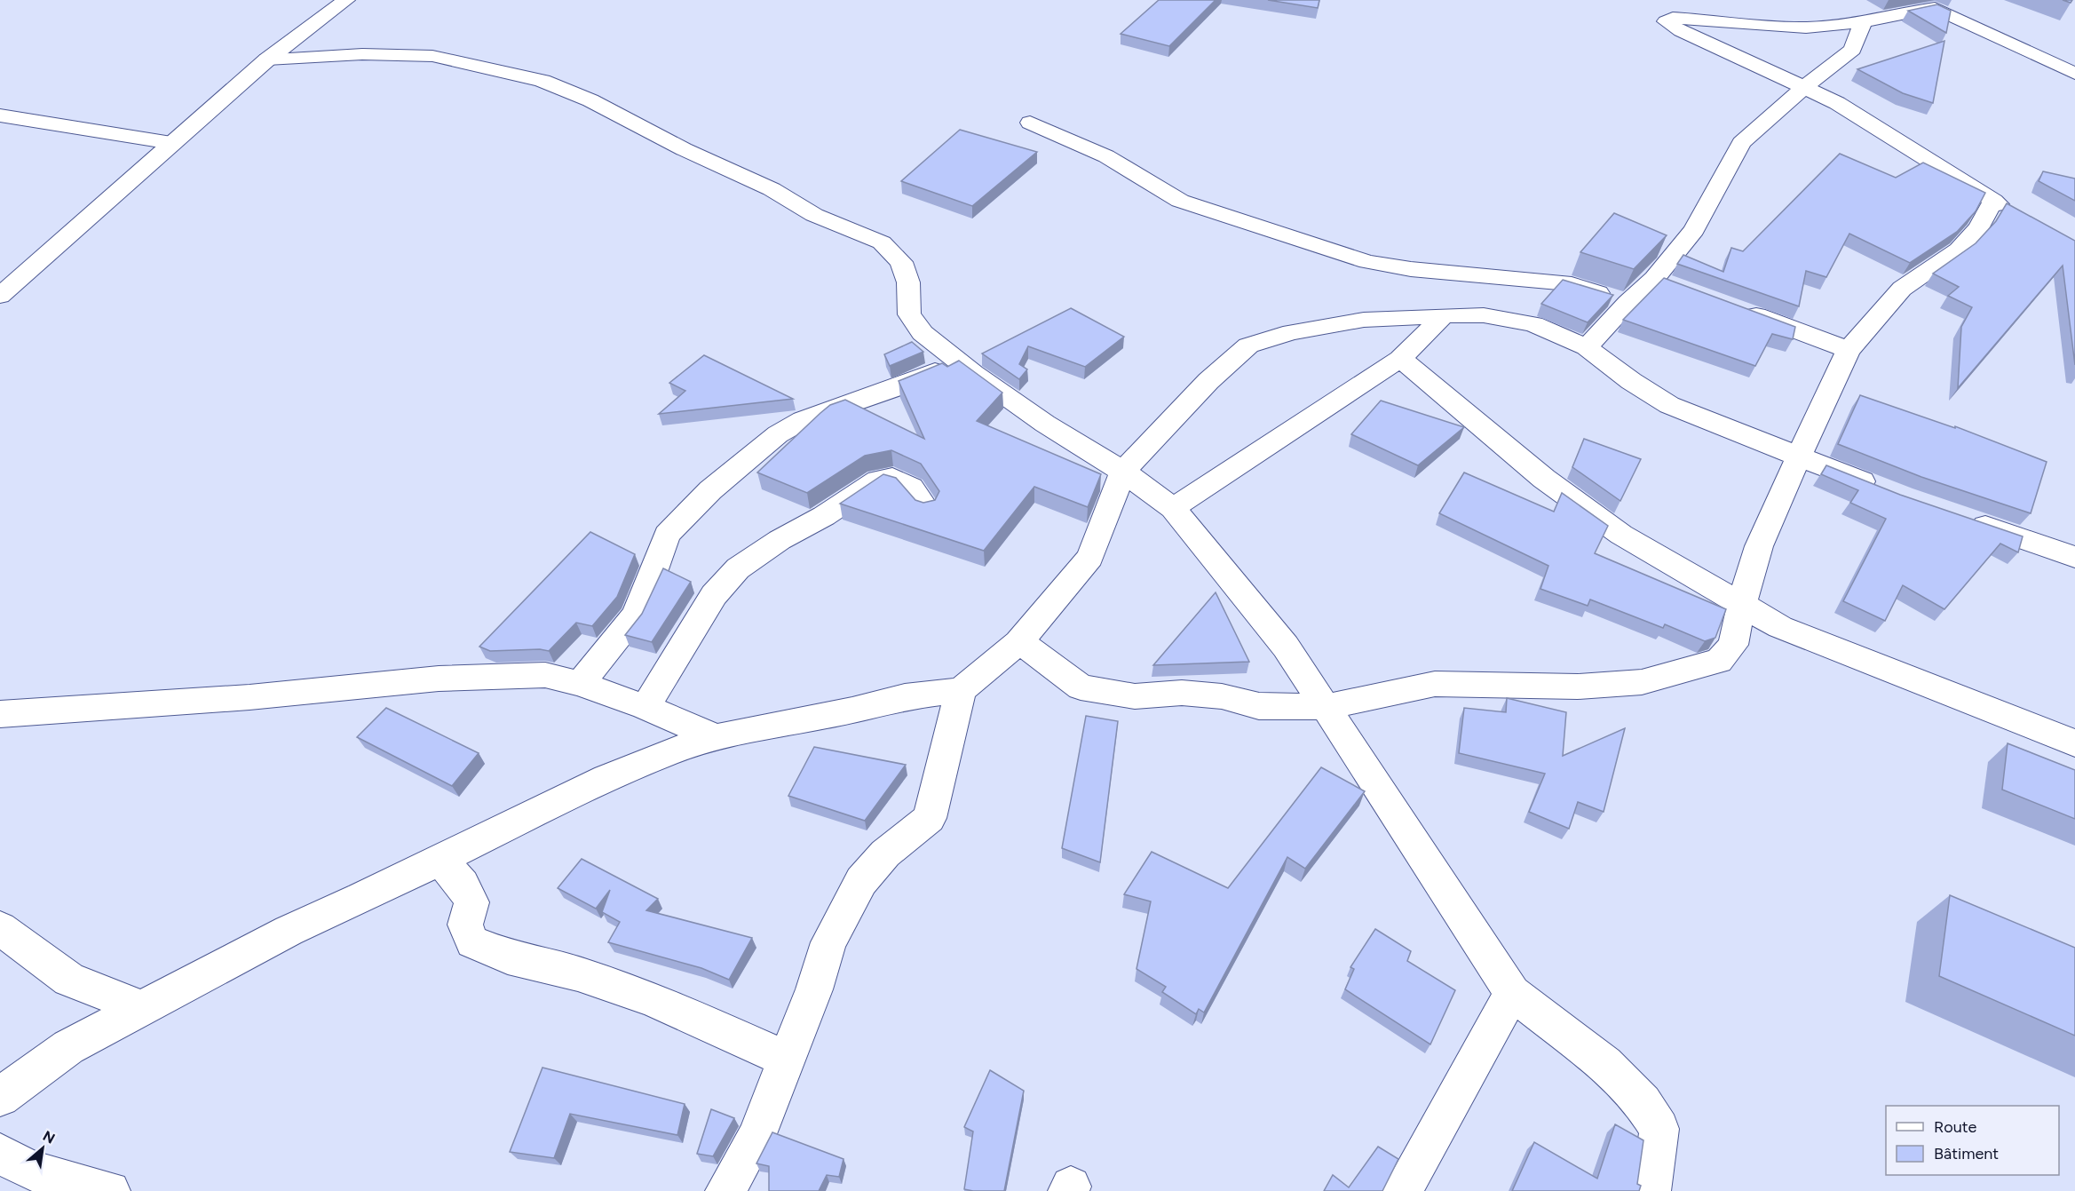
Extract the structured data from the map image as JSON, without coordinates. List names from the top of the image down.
{
  "legend": ["Route", "Bâtiment"],
  "north": "top right"
}
